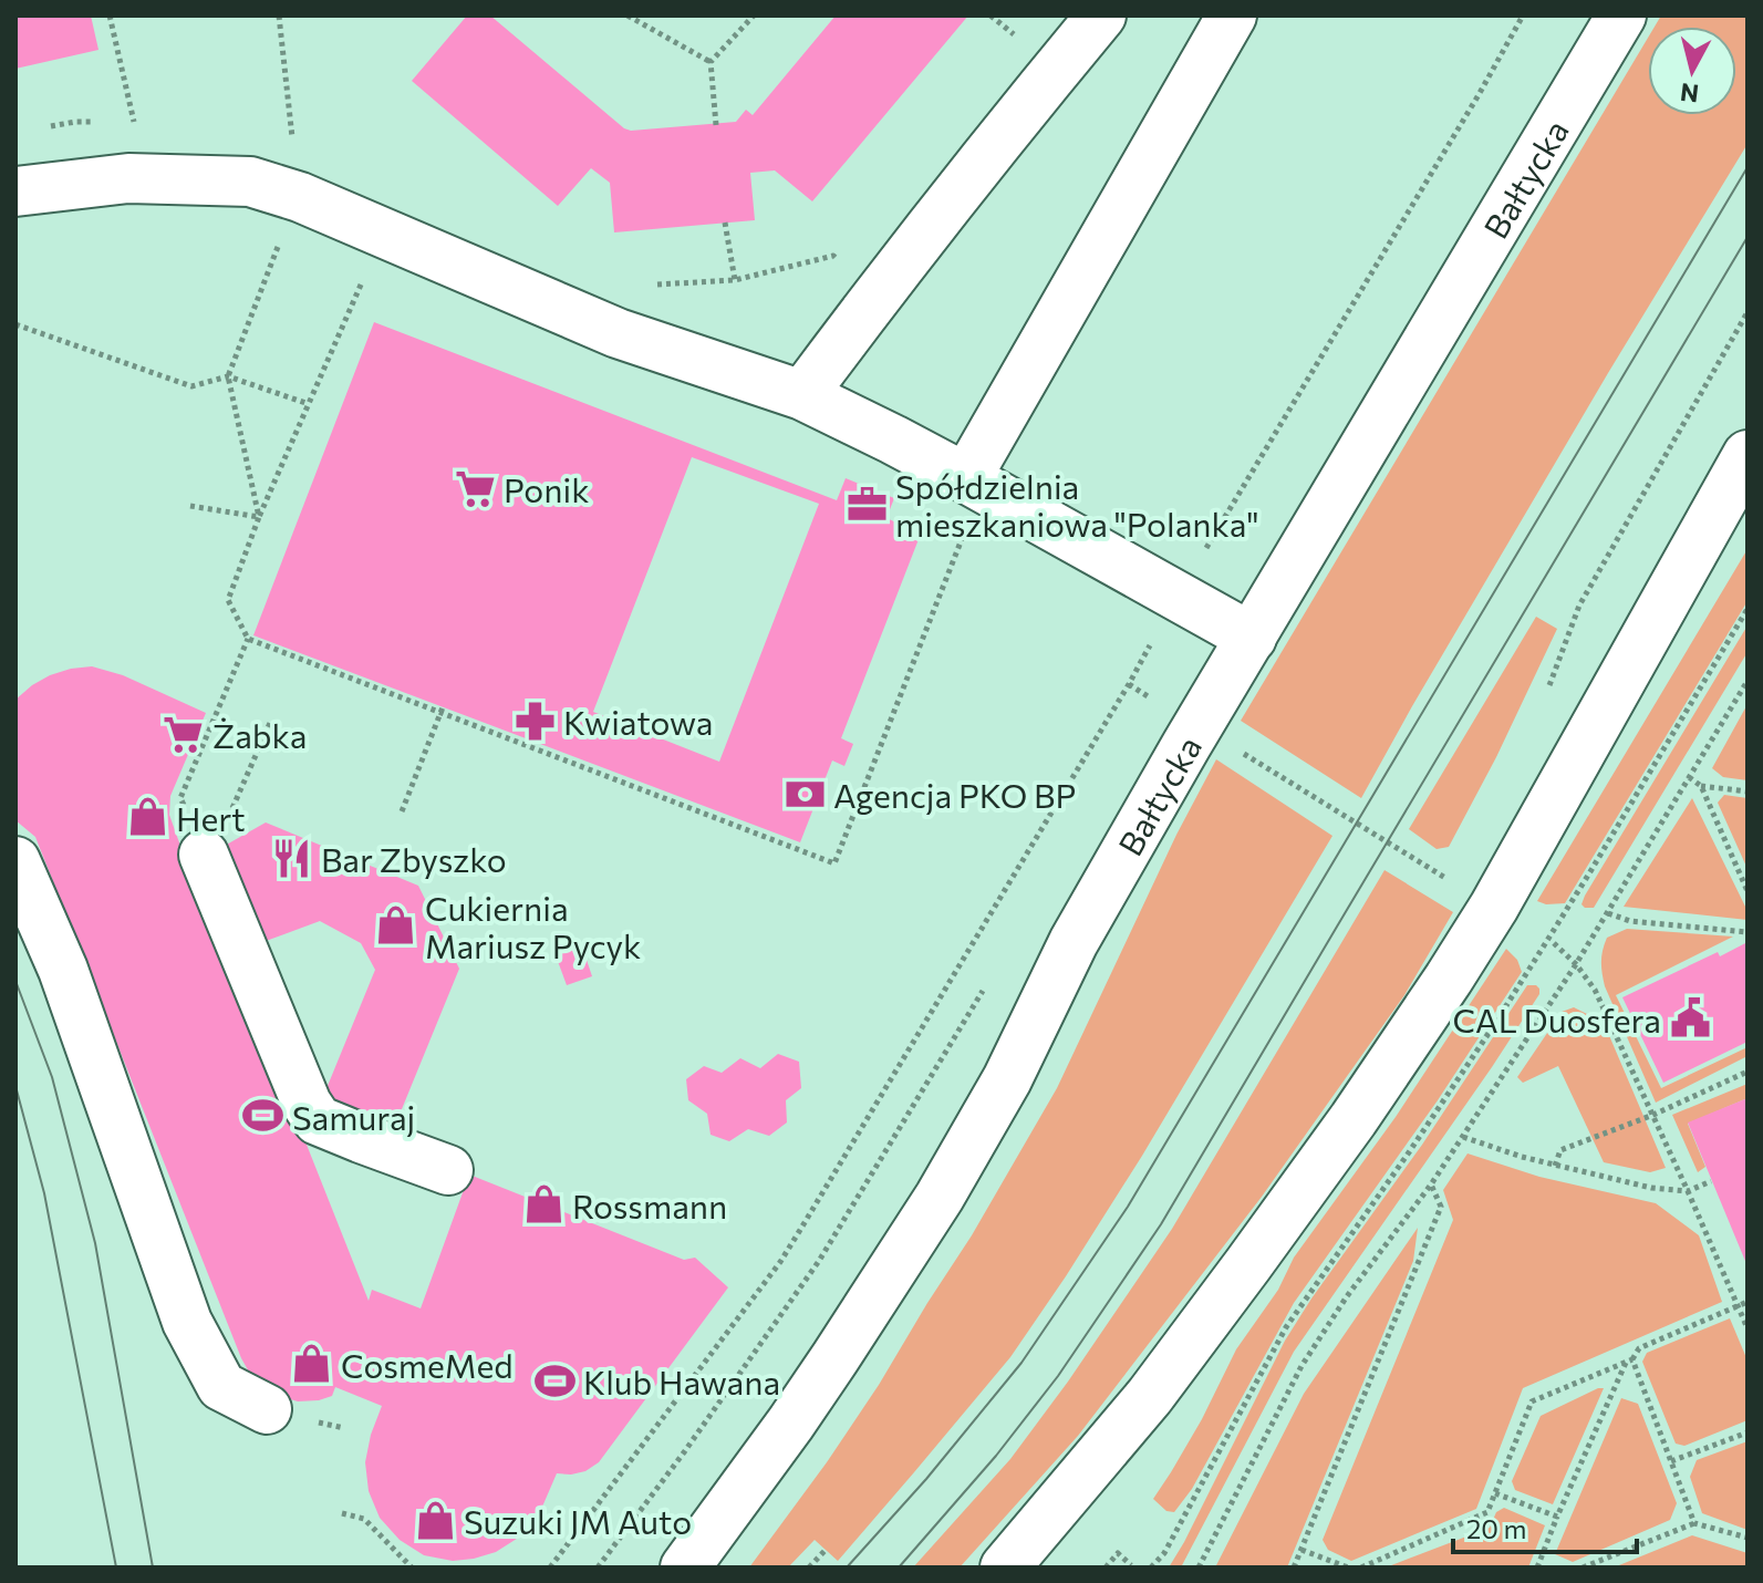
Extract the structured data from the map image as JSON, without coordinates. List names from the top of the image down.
{
  "streets": {
    "main road": ["Bałtycka"]
  },
  "places": {
    "supermarket": ["Ponik", "Żabka"],
    "office": ["Spółdzielnia mieszkaniowa \"Polanka\""],
    "pharmacy": ["Kwiatowa"],
    "bank": ["Agencja PKO BP"],
    "shop": [
      "Hert",
      "Cukiernia Mariusz Pycyk",
      "Rossmann",
      "CosmeMed",
      "Suzuki JM Auto"
    ],
    "restaurant": ["Bar Zbyszko"],
    "public building": ["CAL Duosfera"],
    "sports": ["Samuraj", "Klub Hawana"]
  },
  "scale_bar": "20 m",
  "north": "bottom"
}
